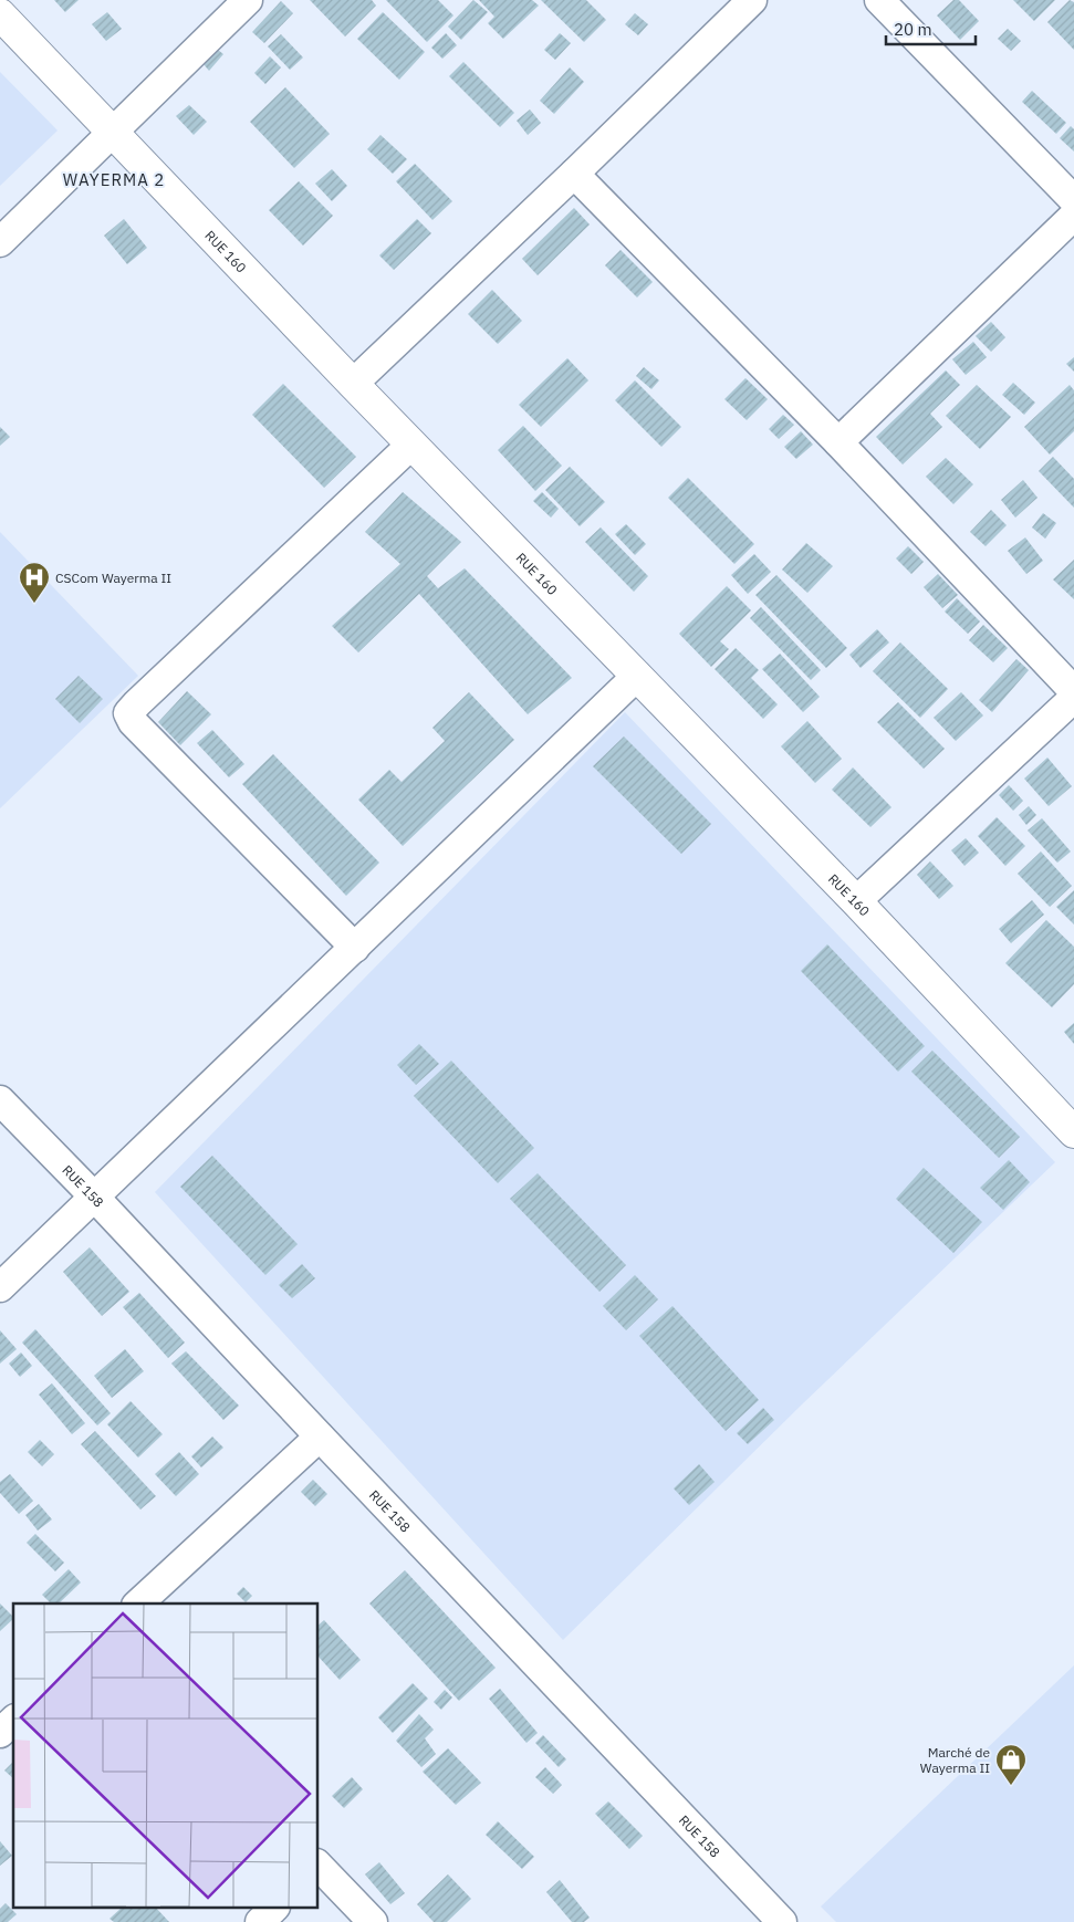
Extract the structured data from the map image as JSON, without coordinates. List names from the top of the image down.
{
  "streets": {
    "street": ["RUE 160", "RUE 158"]
  },
  "districts": ["WAYERMA 2"],
  "places": {
    "hospital": ["CSCom Wayerma II"],
    "shop": ["Marché de Wayerma II"]
  },
  "scale_bar": "20 m"
}
